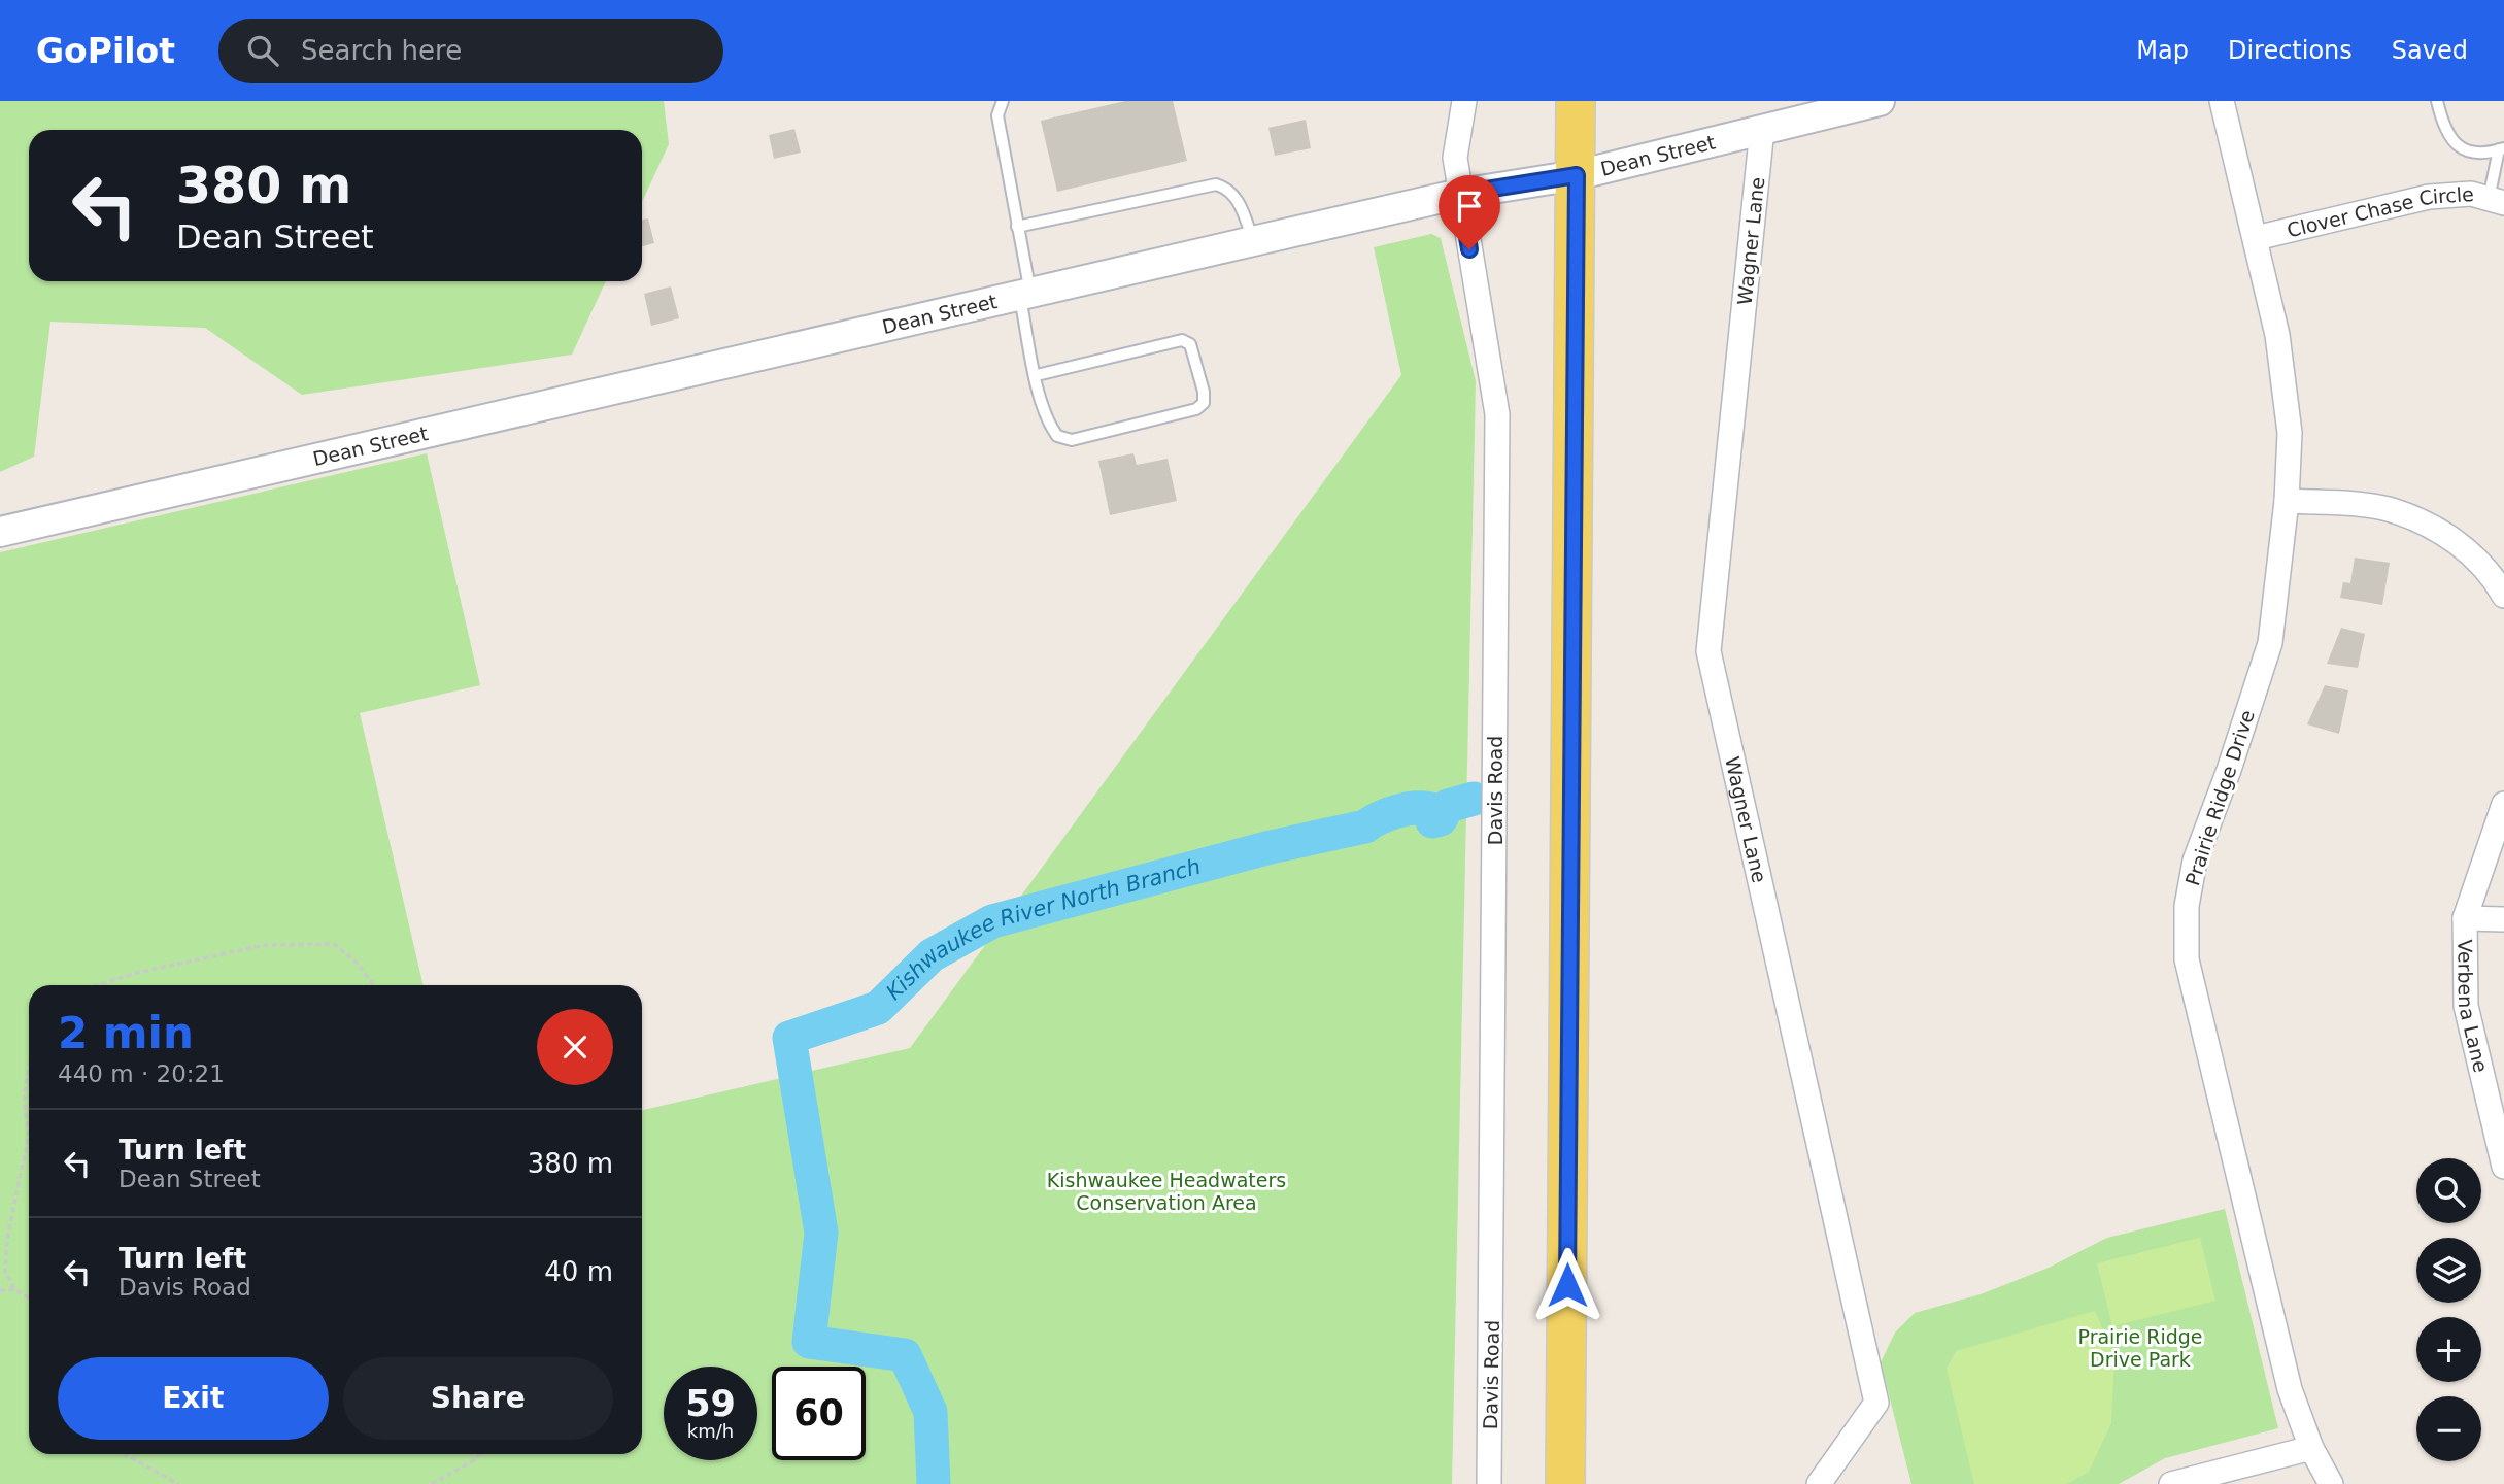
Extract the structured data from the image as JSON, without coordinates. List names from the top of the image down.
{
  "streets": {
    "street": [
      "Dean Street",
      "Clover Chase Circle",
      "Wagner Lane",
      "Davis Road",
      "Prairie Ridge Drive",
      "Verbena Lane"
    ]
  },
  "crossings": [
    ["Dean Street", "Wagner Lane"],
    ["Dean Street", "Davis Road"],
    ["Clover Chase Circle", "Prairie Ridge Drive"]
  ],
  "water": ["Kishwaukee River North Branch"],
  "parks": ["Kishwaukee Headwaters Conservation Area", "Prairie Ridge Drive Park"],
  "page": {
    "header": "GoPilot",
    "search": "Search here",
    "nav": ["Map", "Directions", "Saved"],
    "turn": ["380 m", "Dean Street"],
    "heading": ["2 min", "440 m · 20:21"],
    "list": [
      {
        "name": "Turn left",
        "note": "Dean Street",
        "value": "380 m"
      },
      {
        "name": "Turn left",
        "note": "Davis Road",
        "value": "40 m"
      }
    ],
    "map_buttons": ["+", "−"],
    "buttons": ["Exit", "Share"],
    "speed": "59 km/h",
    "limit": "60"
  }
}
